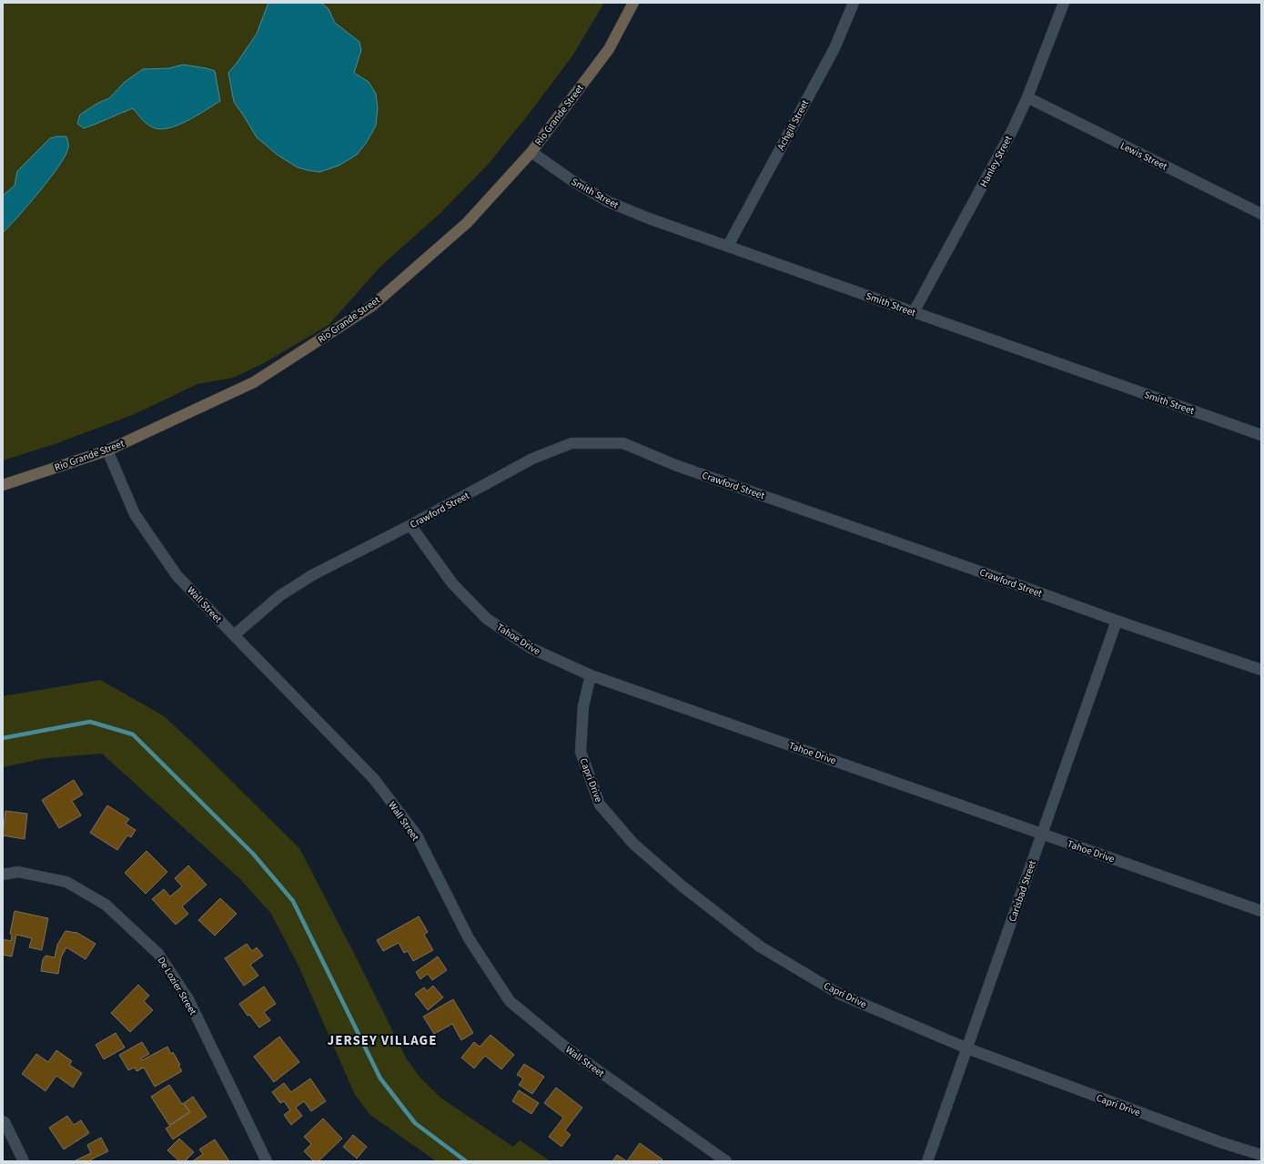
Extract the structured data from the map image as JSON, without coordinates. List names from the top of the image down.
{
  "streets": {
    "street": [
      "Rio Grande Street",
      "Achgill Street",
      "Lewis Street",
      "Hanley Street",
      "Smith Street",
      "Crawford Street",
      "Wall Street",
      "Tahoe Drive",
      "Capri Drive",
      "Carlsbad Street",
      "De Lozier Street"
    ]
  },
  "crossings": [
    ["Rio Grande Street", "Smith Street"],
    ["Rio Grande Street", "Wall Street"],
    ["Achgill Street", "Smith Street"],
    ["Lewis Street", "Hanley Street"],
    ["Hanley Street", "Smith Street"],
    ["Crawford Street", "Wall Street"],
    ["Crawford Street", "Tahoe Drive"],
    ["Crawford Street", "Carlsbad Street"],
    ["Tahoe Drive", "Capri Drive"],
    ["Tahoe Drive", "Carlsbad Street"],
    ["Capri Drive", "Carlsbad Street"]
  ],
  "districts": ["JERSEY VILLAGE"]
}
